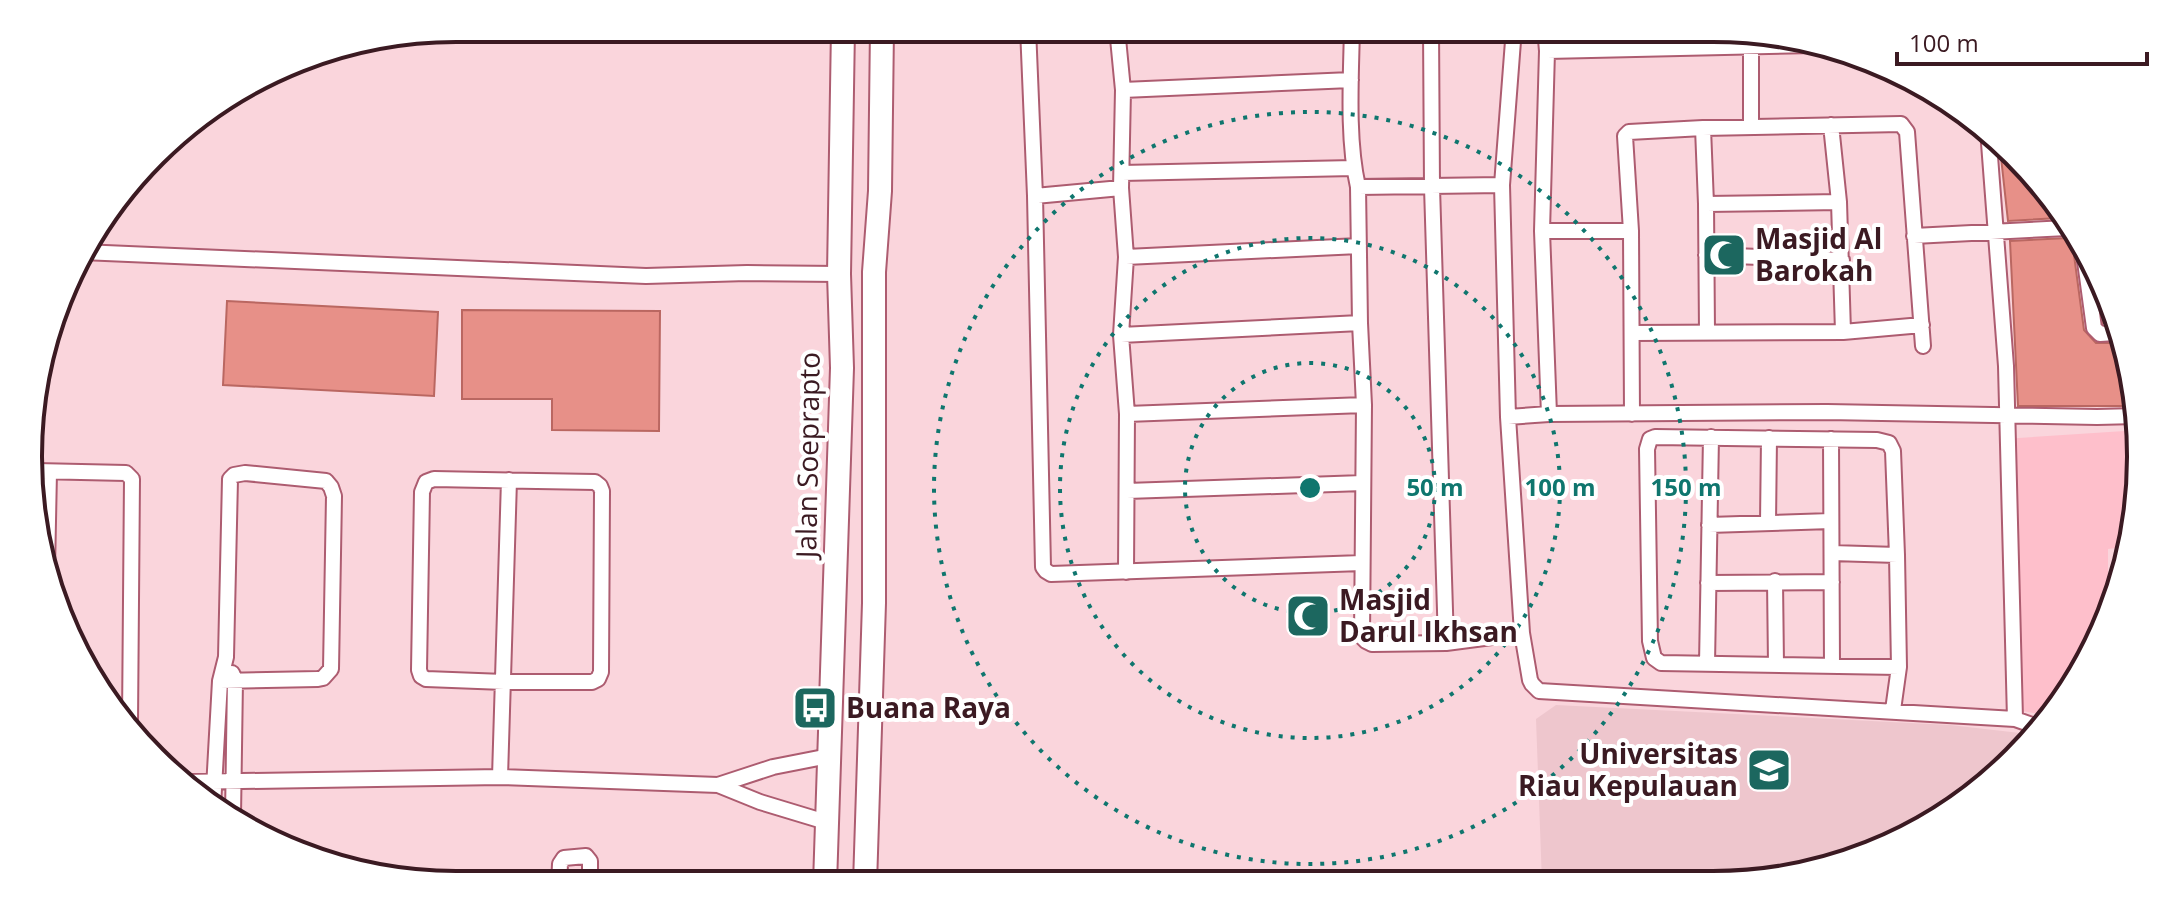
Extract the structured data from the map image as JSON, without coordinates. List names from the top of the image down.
{
  "streets": {
    "highway": ["Jalan Soeprapto"]
  },
  "places": {
    "mosque": ["Masjid Al Barokah", "Masjid Darul Ikhsan"],
    "bus stop": ["Buana Raya"],
    "school or university": ["Universitas Riau Kepulauan"]
  },
  "scale_bar": "100 m",
  "rings": ["50 m", "100 m", "150 m"]
}
